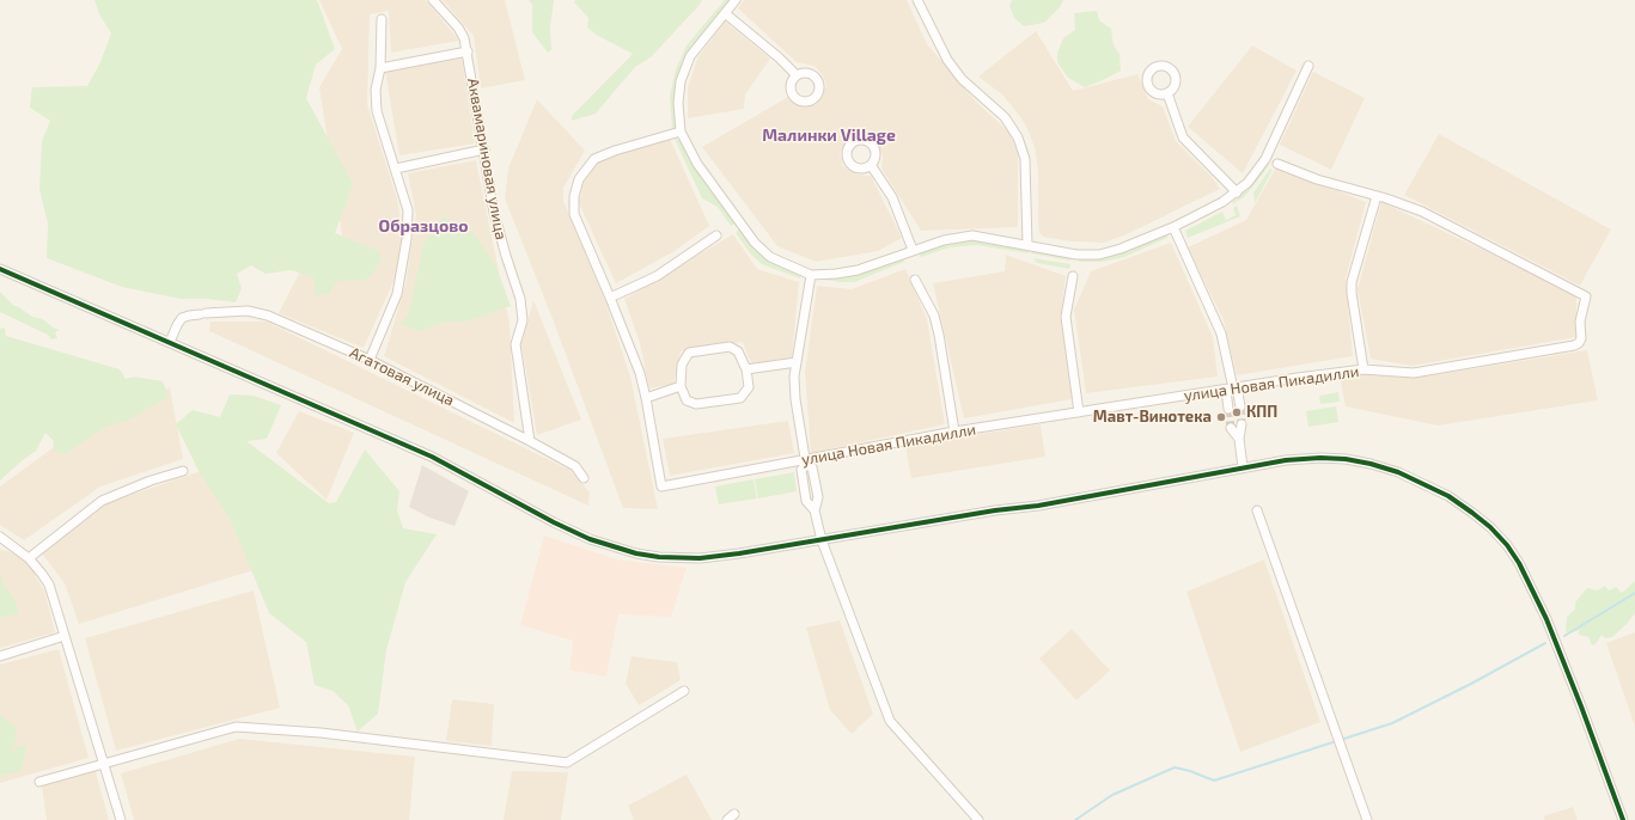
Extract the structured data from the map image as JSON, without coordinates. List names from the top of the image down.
{
  "streets": {
    "street": ["Аквамариновая улица", "Агатовая улица", "улица Новая Пикадилли"]
  },
  "crossings": [
    ["Аквамариновая улица", "Агатовая улица"]
  ],
  "districts": ["Малинки Village", "Образцово"],
  "places": ["КПП", "Мавт-Винотека"]
}
